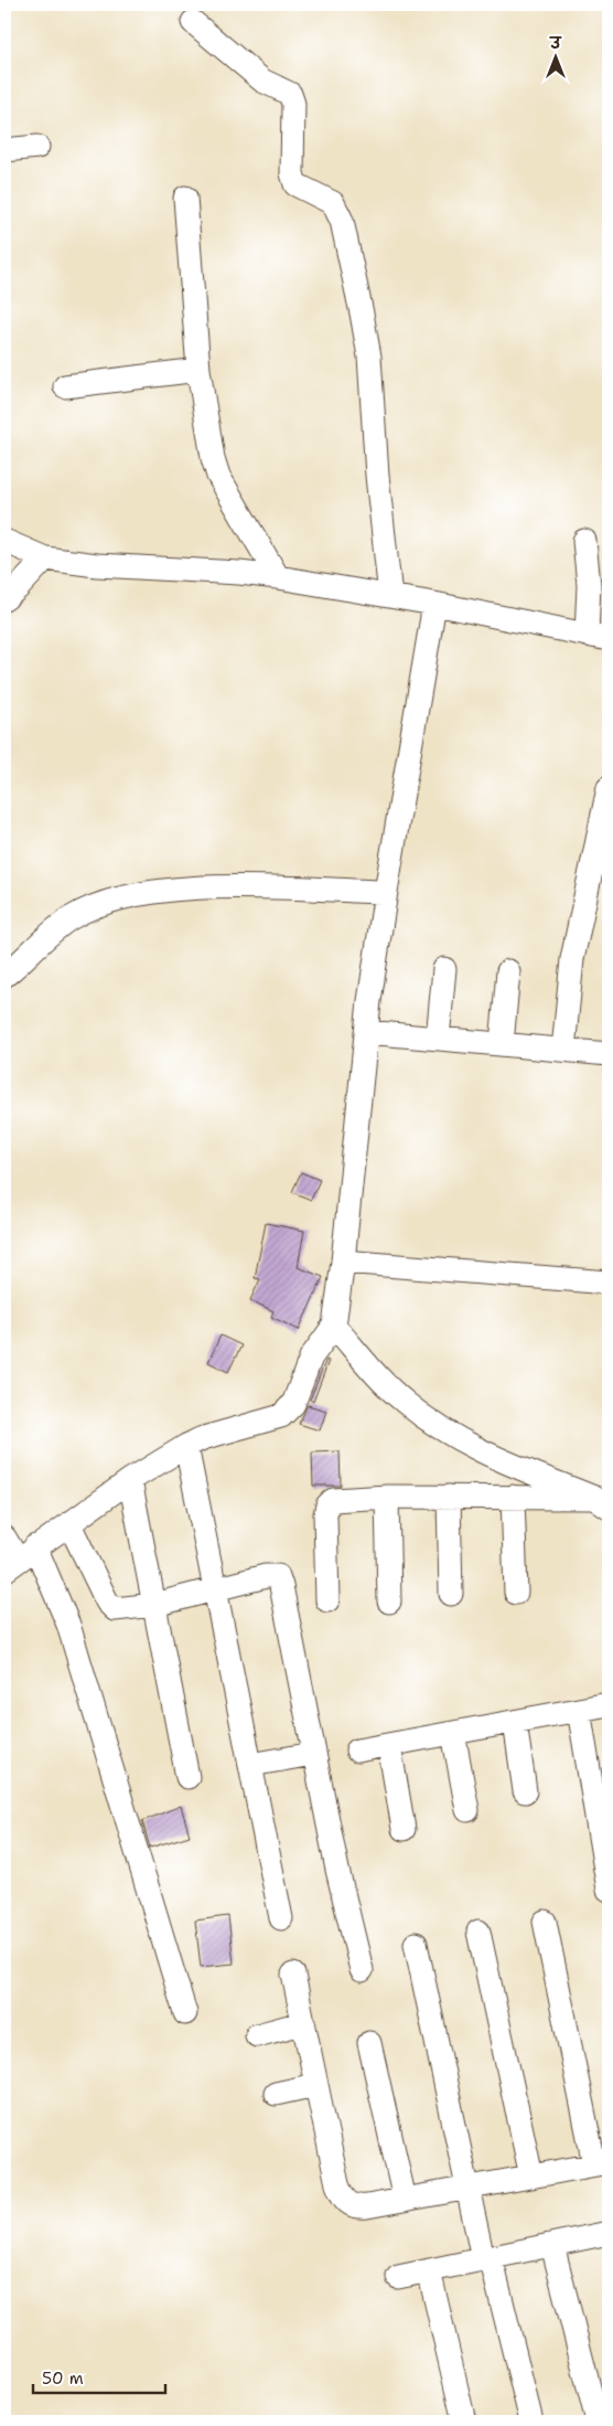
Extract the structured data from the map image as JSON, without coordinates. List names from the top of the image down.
{
  "scale_bar": "50 m",
  "north": "top"
}
